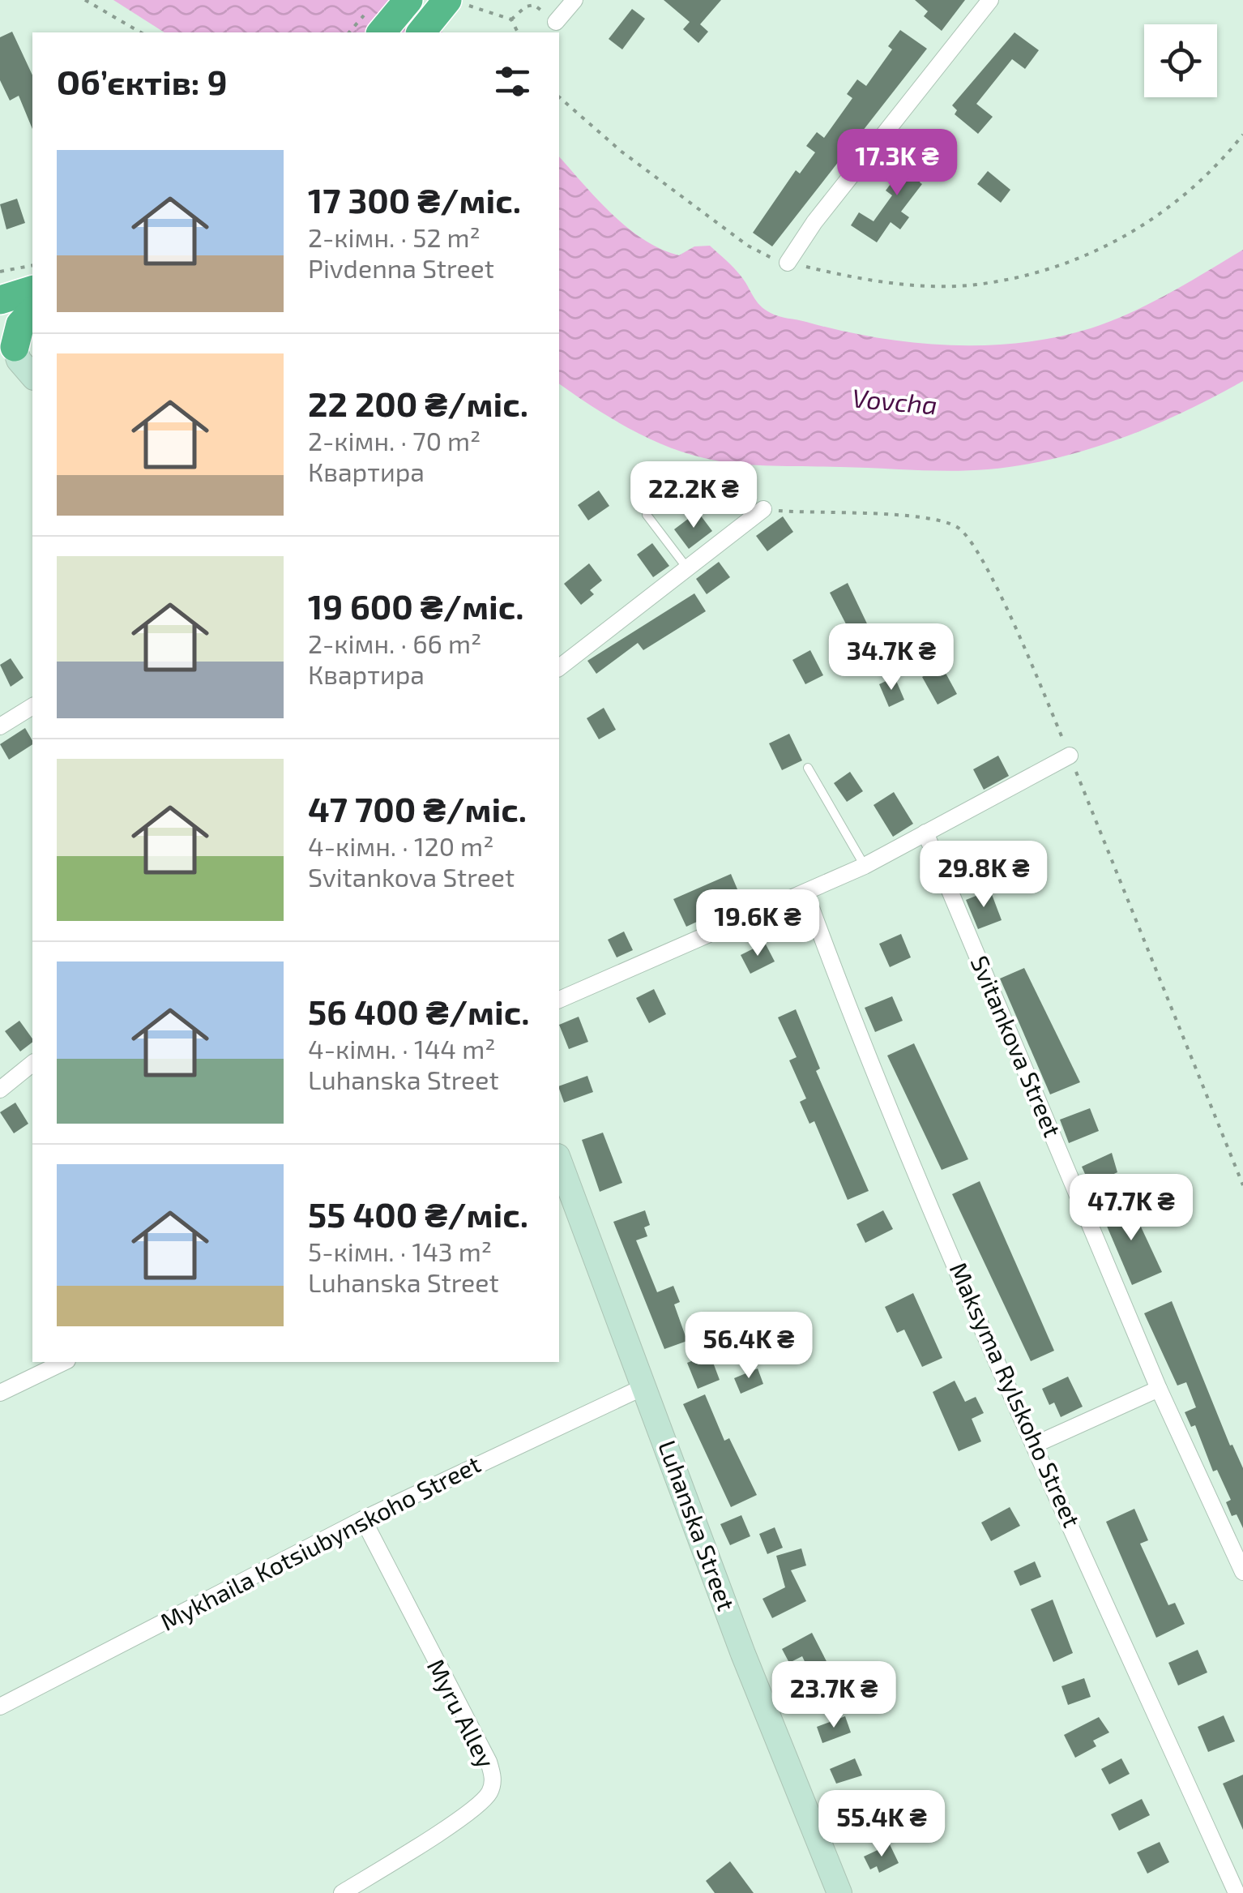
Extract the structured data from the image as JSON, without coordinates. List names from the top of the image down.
{
  "streets": {
    "main road": ["Luhanska Street"],
    "street": [
      "Svitankova Street",
      "Maksyma Rylskoho Street",
      "Mykhaila Kotsiubynskoho Street",
      "Myru Alley"
    ]
  },
  "crossings": [
    ["Luhanska Street", "Mykhaila Kotsiubynskoho Street"],
    ["Mykhaila Kotsiubynskoho Street", "Myru Alley"]
  ],
  "water": ["Vovcha"],
  "page": {
    "heading": "Об’єктів: 9",
    "price": [
      "17.3K ₴",
      "22.2K ₴",
      "34.7K ₴",
      "29.8K ₴",
      "19.6K ₴",
      "47.7K ₴",
      "56.4K ₴",
      "23.7K ₴",
      "55.4K ₴"
    ],
    "list": [
      {
        "name": "17 300 ₴/міс.",
        "note": "2-кімн. · 52 m² · Pivdenna Street"
      },
      {
        "name": "22 200 ₴/міс.",
        "note": "2-кімн. · 70 m² · Квартира"
      },
      {
        "name": "19 600 ₴/міс.",
        "note": "2-кімн. · 66 m² · Квартира"
      },
      {
        "name": "47 700 ₴/міс.",
        "note": "4-кімн. · 120 m² · Svitankova Street"
      },
      {
        "name": "56 400 ₴/міс.",
        "note": "4-кімн. · 144 m² · Luhanska Street"
      },
      {
        "name": "55 400 ₴/міс.",
        "note": "5-кімн. · 143 m² · Luhanska Street"
      }
    ]
  }
}
